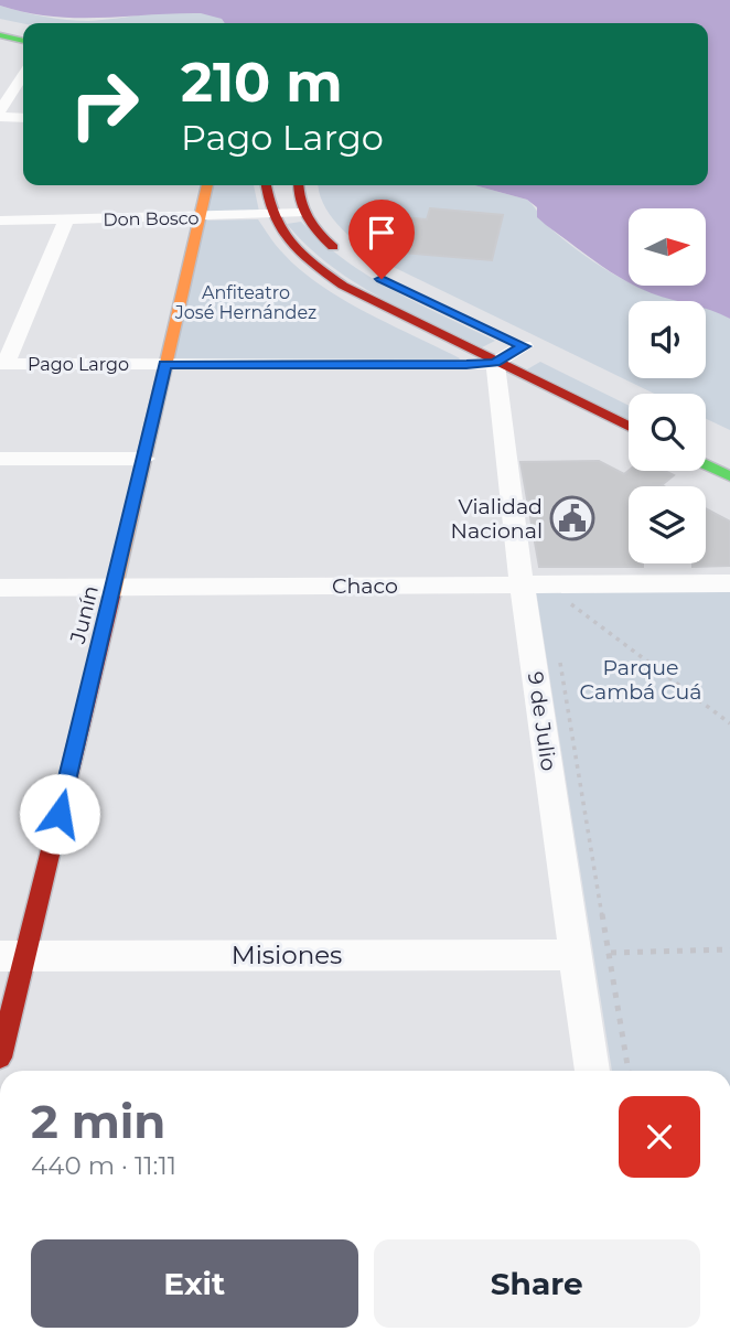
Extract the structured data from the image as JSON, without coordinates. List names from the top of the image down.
{
  "streets": {
    "street": [
      "Don Bosco",
      "Pago Largo",
      "Chaco",
      "Junín",
      "9 de Julio",
      "Misiones"
    ]
  },
  "crossings": [
    ["Don Bosco", "Junín"],
    ["Pago Largo", "Junín"],
    ["Pago Largo", "9 de Julio"],
    ["Chaco", "Junín"],
    ["Chaco", "9 de Julio"],
    ["Junín", "Misiones"],
    ["9 de Julio", "Misiones"]
  ],
  "parks": ["Anfiteatro José Hernández", "Parque Cambá Cuá"],
  "places": {
    "public building": ["Vialidad Nacional"]
  },
  "north": "right",
  "page": {
    "turn": ["210 m", "Pago Largo"],
    "heading": ["2 min", "440 m · 11:11"],
    "buttons": ["Exit", "Share"]
  }
}
